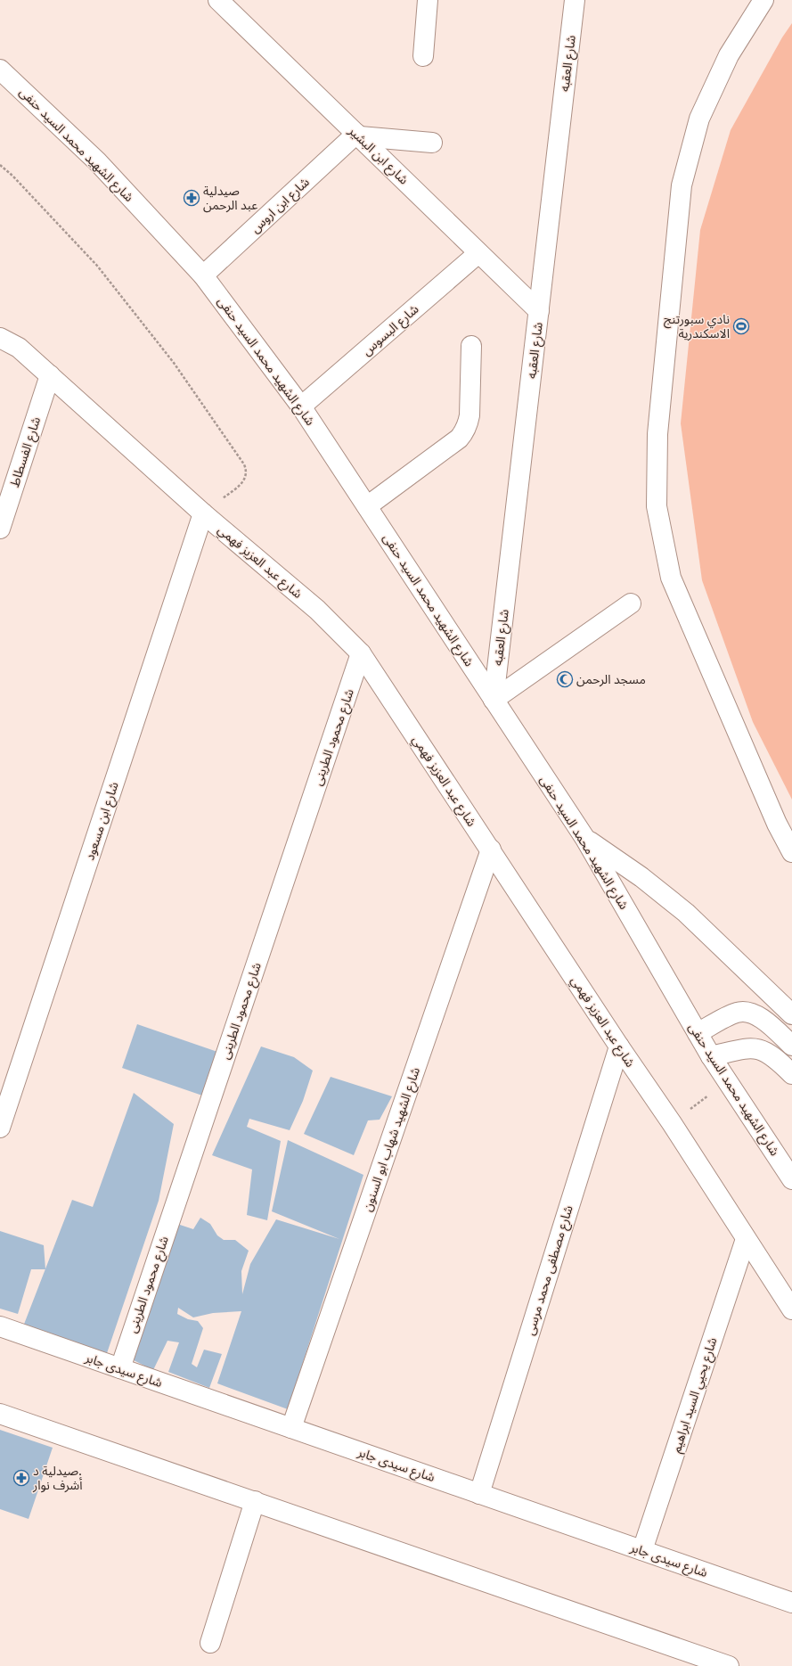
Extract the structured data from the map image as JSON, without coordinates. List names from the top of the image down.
{
  "streets": {
    "street": [
      "شارع العقبه",
      "شارع الشهيد محمد السيد حنفى",
      "شارع ابن البشير",
      "شارع ابن اروس",
      "شارع البسوس",
      "شارع الفسطاط",
      "شارع عبد العزيز فهمي",
      "شارع محمود الطرينى",
      "شارع ابن مسعود",
      "شارع الشهيد شهاب ابو السنون",
      "شارع مصطفى محمد مرسى",
      "شارع سيدى جابر",
      "شارع يحيي السيد ابراهيم"
    ]
  },
  "crossings": [
    ["شارع العقبه", "شارع الشهيد محمد السيد حنفى"],
    ["شارع العقبه", "شارع ابن البشير"],
    ["شارع الشهيد محمد السيد حنفى", "شارع ابن اروس"],
    ["شارع الشهيد محمد السيد حنفى", "شارع البسوس"],
    ["شارع ابن البشير", "شارع ابن اروس"],
    ["شارع ابن البشير", "شارع البسوس"],
    ["شارع الفسطاط", "شارع عبد العزيز فهمي"],
    ["شارع عبد العزيز فهمي", "شارع محمود الطرينى"],
    ["شارع عبد العزيز فهمي", "شارع ابن مسعود"],
    ["شارع عبد العزيز فهمي", "شارع الشهيد شهاب ابو السنون"],
    ["شارع عبد العزيز فهمي", "شارع مصطفى محمد مرسى"],
    ["شارع عبد العزيز فهمي", "شارع يحيي السيد ابراهيم"],
    ["شارع محمود الطرينى", "شارع سيدى جابر"],
    ["شارع الشهيد شهاب ابو السنون", "شارع سيدى جابر"],
    ["شارع مصطفى محمد مرسى", "شارع سيدى جابر"],
    ["شارع سيدى جابر", "شارع يحيي السيد ابراهيم"]
  ],
  "places": {
    "pharmacy": ["صيدلية عبد الرحمن", "صيدلية د. أشرف نوار"],
    "sports": ["نادي سبورتنج الاسكندرية"],
    "mosque": ["مسجد الرحمن"]
  }
}
